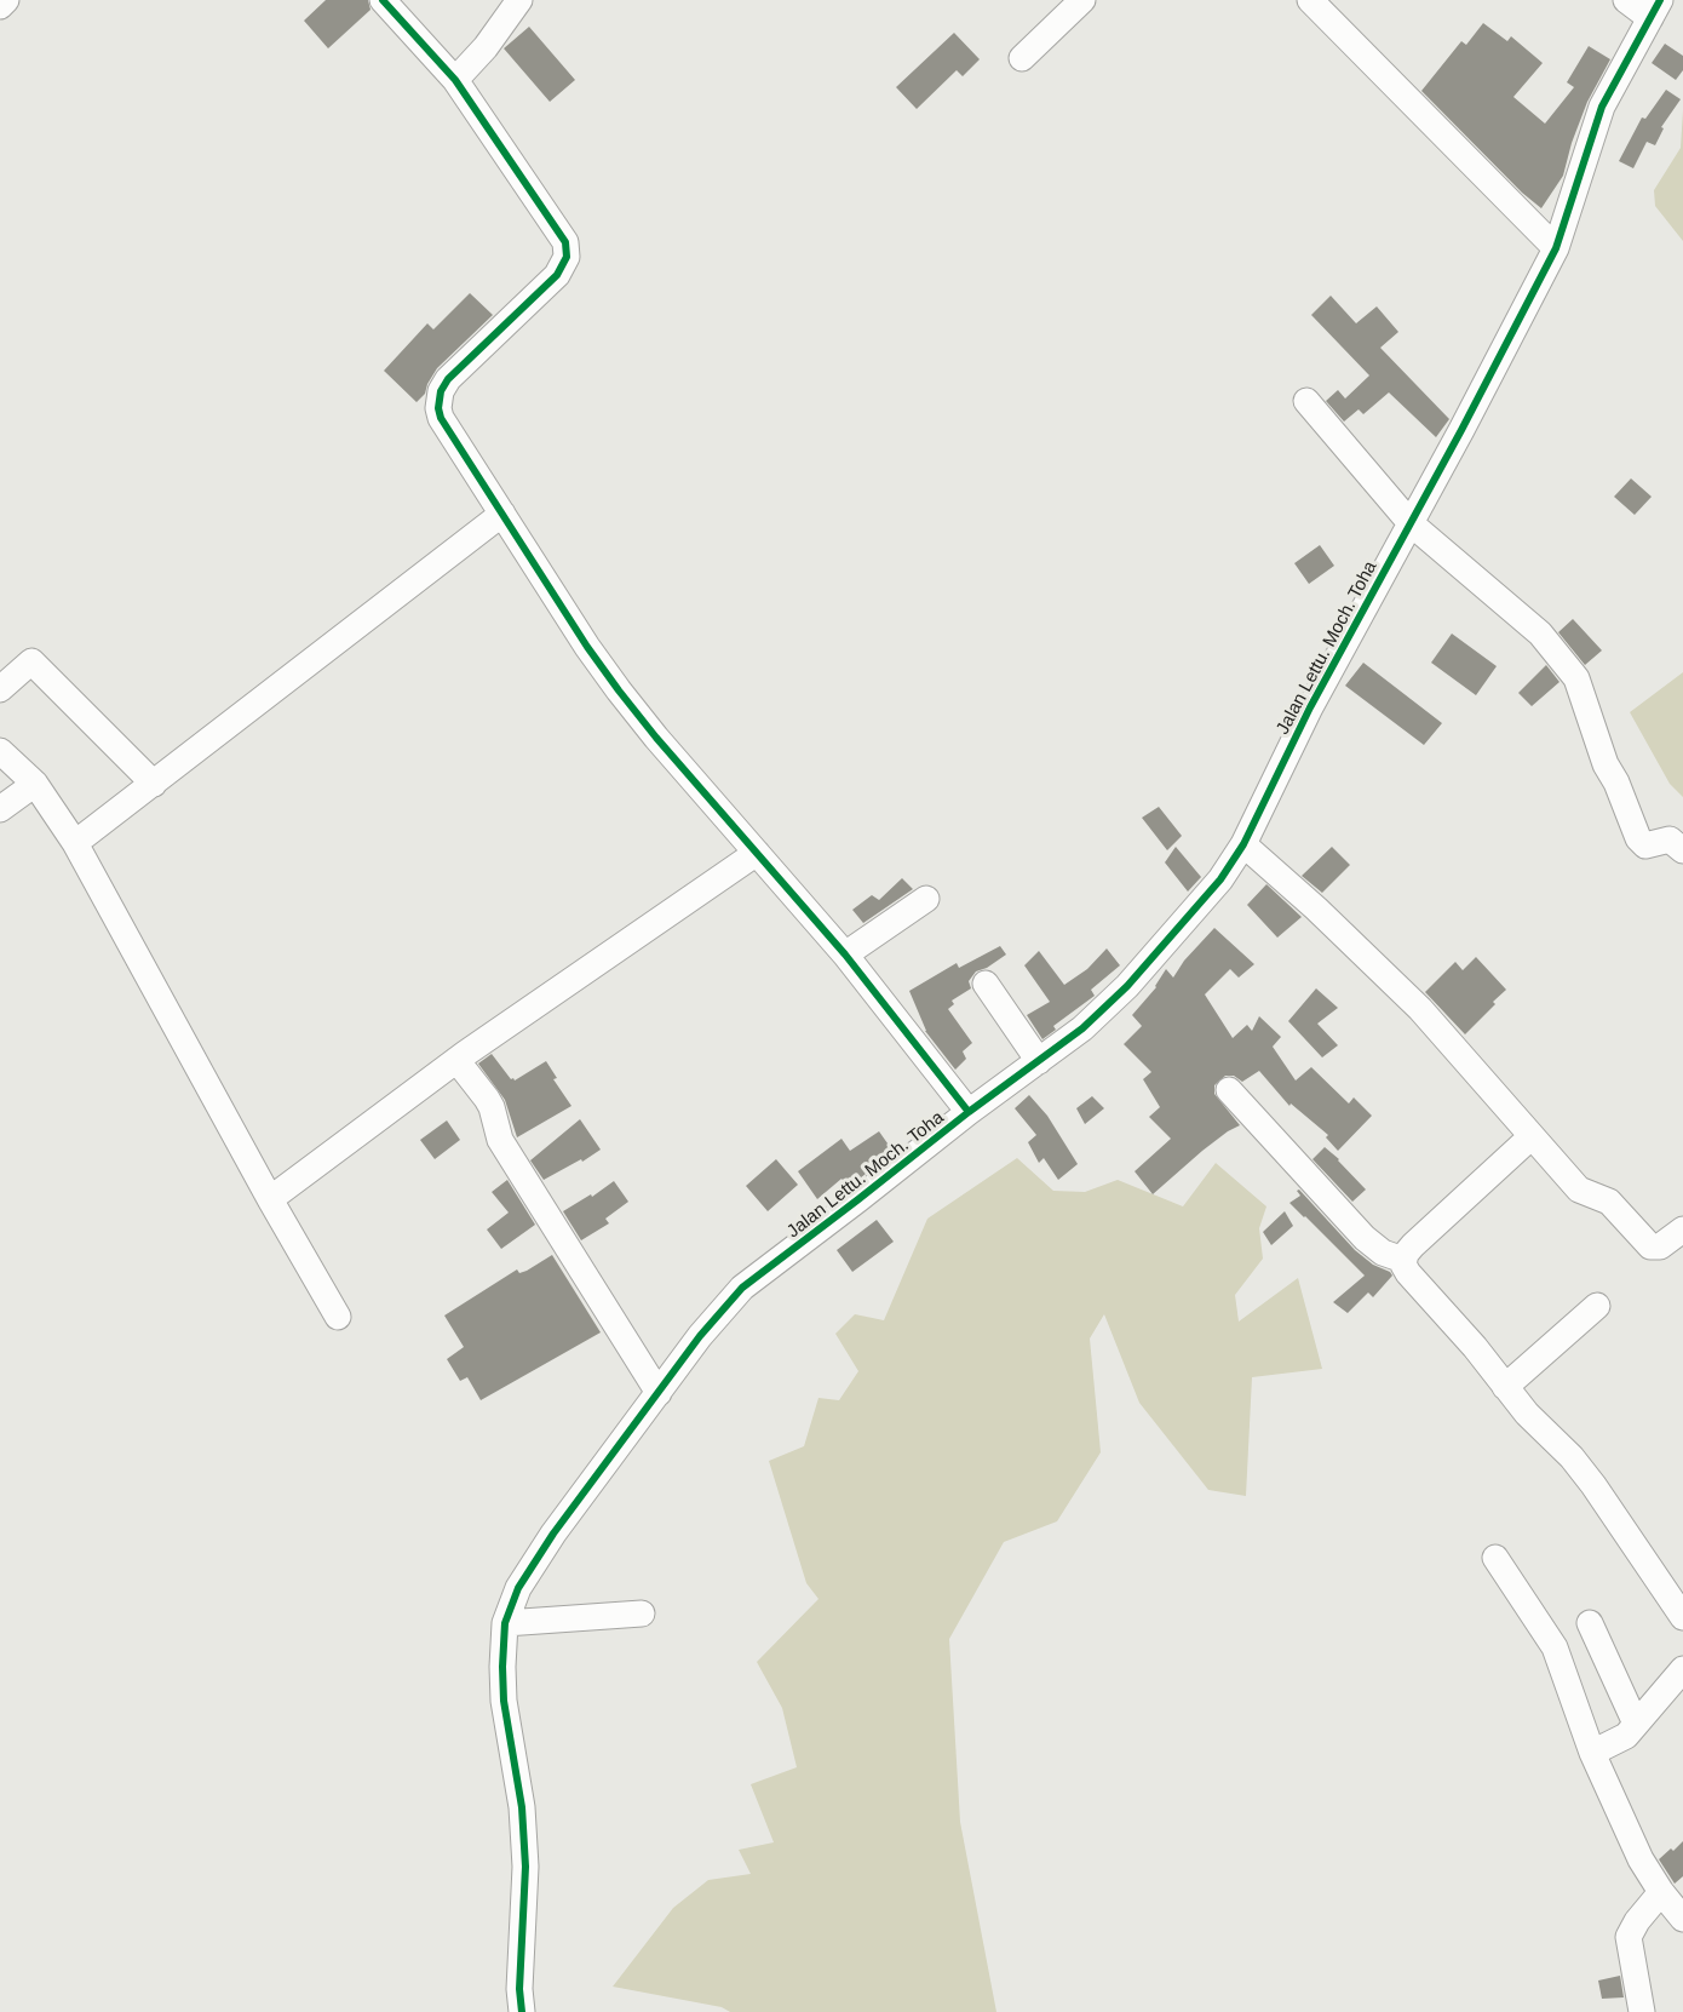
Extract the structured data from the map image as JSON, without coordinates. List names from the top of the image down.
{
  "streets": {
    "street": ["Jalan Lettu. Moch. Toha"]
  }
}
